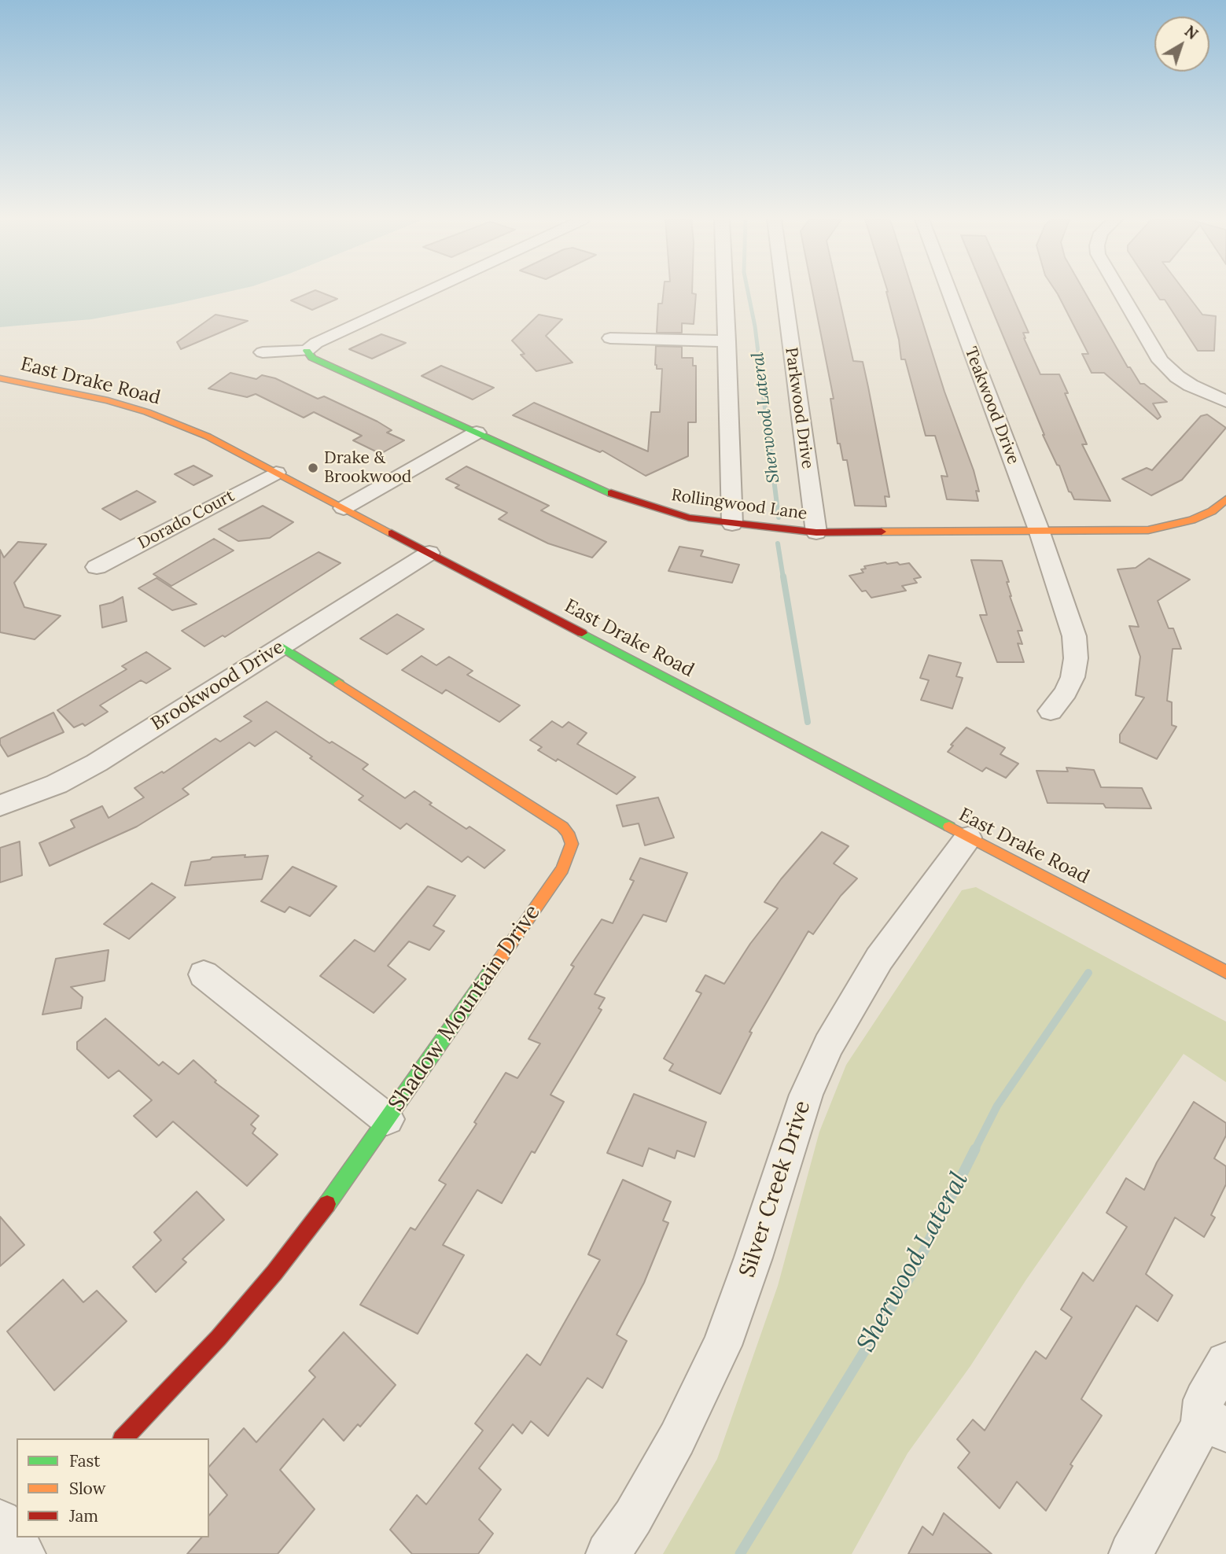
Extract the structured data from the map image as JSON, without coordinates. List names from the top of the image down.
{
  "streets": {
    "street": [
      "East Drake Road",
      "Teakwood Drive",
      "Parkwood Drive",
      "Rollingwood Lane",
      "Dorado Court",
      "Brookwood Drive",
      "Shadow Mountain Drive",
      "Silver Creek Drive"
    ]
  },
  "crossings": [
    ["East Drake Road", "Dorado Court"],
    ["East Drake Road", "Brookwood Drive"],
    ["East Drake Road", "Silver Creek Drive"],
    ["Teakwood Drive", "Rollingwood Lane"],
    ["Parkwood Drive", "Rollingwood Lane"],
    ["Brookwood Drive", "Shadow Mountain Drive"]
  ],
  "water": ["Sherwood Lateral"],
  "places": ["Drake & Brookwood"],
  "legend": ["Fast", "Slow", "Jam"],
  "north": "top right"
}
